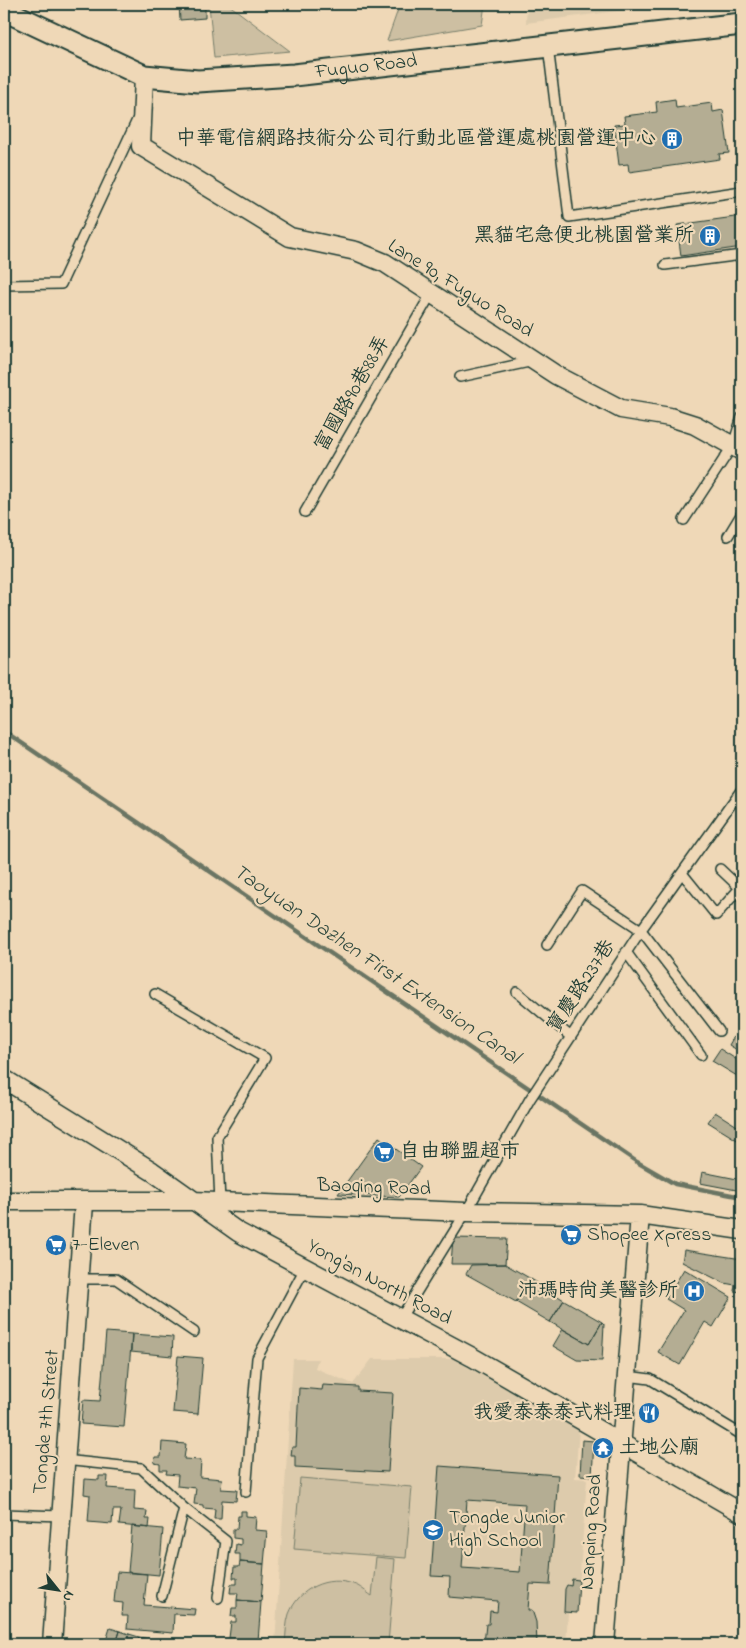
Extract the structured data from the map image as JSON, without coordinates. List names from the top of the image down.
{
  "streets": {
    "street": [
      "Fuguo Road",
      "Lane 90, Fuguo Road",
      "Baoqing Road",
      "Yong'an North Road",
      "Tongde 7th Street",
      "Nanping Road"
    ],
    "lane": ["富國路90巷88弄", "寶慶路237巷"]
  },
  "crossings": [
    ["Fuguo Road", "Lane 90, Fuguo Road"],
    ["Lane 90, Fuguo Road", "富國路90巷88弄"],
    ["寶慶路237巷", "Baoqing Road"],
    ["寶慶路237巷", "Yong'an North Road"],
    ["Baoqing Road", "Yong'an North Road"],
    ["Baoqing Road", "Tongde 7th Street"],
    ["Baoqing Road", "Nanping Road"],
    ["Yong'an North Road", "Nanping Road"]
  ],
  "water": ["Taoyuan Dazhen First Extension Canal"],
  "places": {
    "building": ["中華電信網路技術分公司行動北區營運處桃園營運中心", "黑貓宅急便北桃園營業所"],
    "supermarket": ["自由聯盟超市", "Shopee Xpress", "7-Eleven"],
    "hospital": ["沛瑪時尚美醫診所"],
    "restaurant": ["我愛泰泰泰式料理"],
    "temple": ["土地公廟"],
    "school or university": ["Tongde Junior High School"]
  },
  "north": "bottom right"
}
